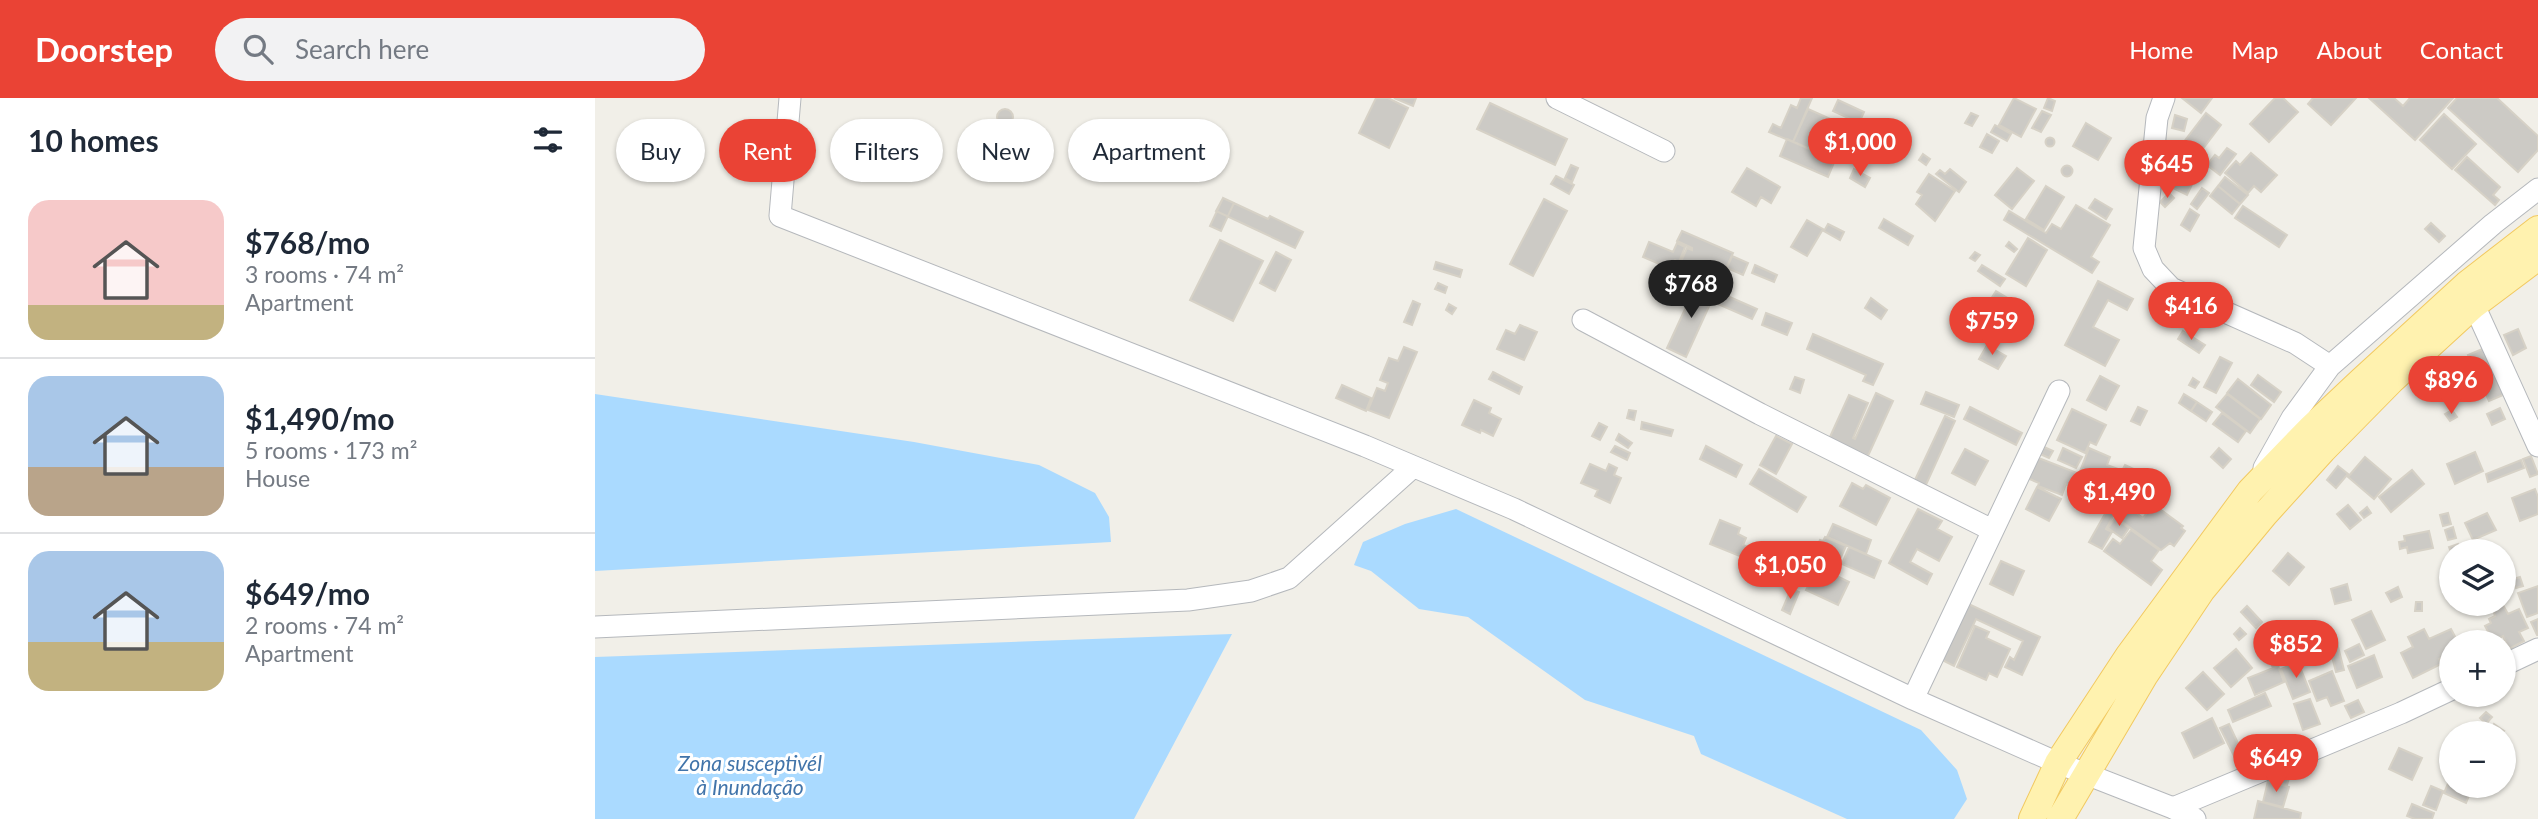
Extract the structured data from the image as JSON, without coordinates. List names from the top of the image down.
{
  "water": ["Zona susceptivél à Inundação"],
  "page": {
    "header": "Doorstep",
    "search": "Search here",
    "nav": [
      "Home",
      "Map",
      "About",
      "Contact"
    ],
    "heading": "10 homes",
    "price": [
      "$1,000",
      "$645",
      "$768",
      "$416",
      "$759",
      "$896",
      "$1,490",
      "$1,050",
      "$852",
      "$649"
    ],
    "chip": [
      "Buy",
      "Rent",
      "Filters",
      "New",
      "Apartment"
    ],
    "list": [
      {
        "name": "$768/mo",
        "note": "3 rooms · 74 m² · Apartment"
      },
      {
        "name": "$1,490/mo",
        "note": "5 rooms · 173 m² · House"
      },
      {
        "name": "$649/mo",
        "note": "2 rooms · 74 m² · Apartment"
      }
    ],
    "map_buttons": ["+", "−"]
  }
}
